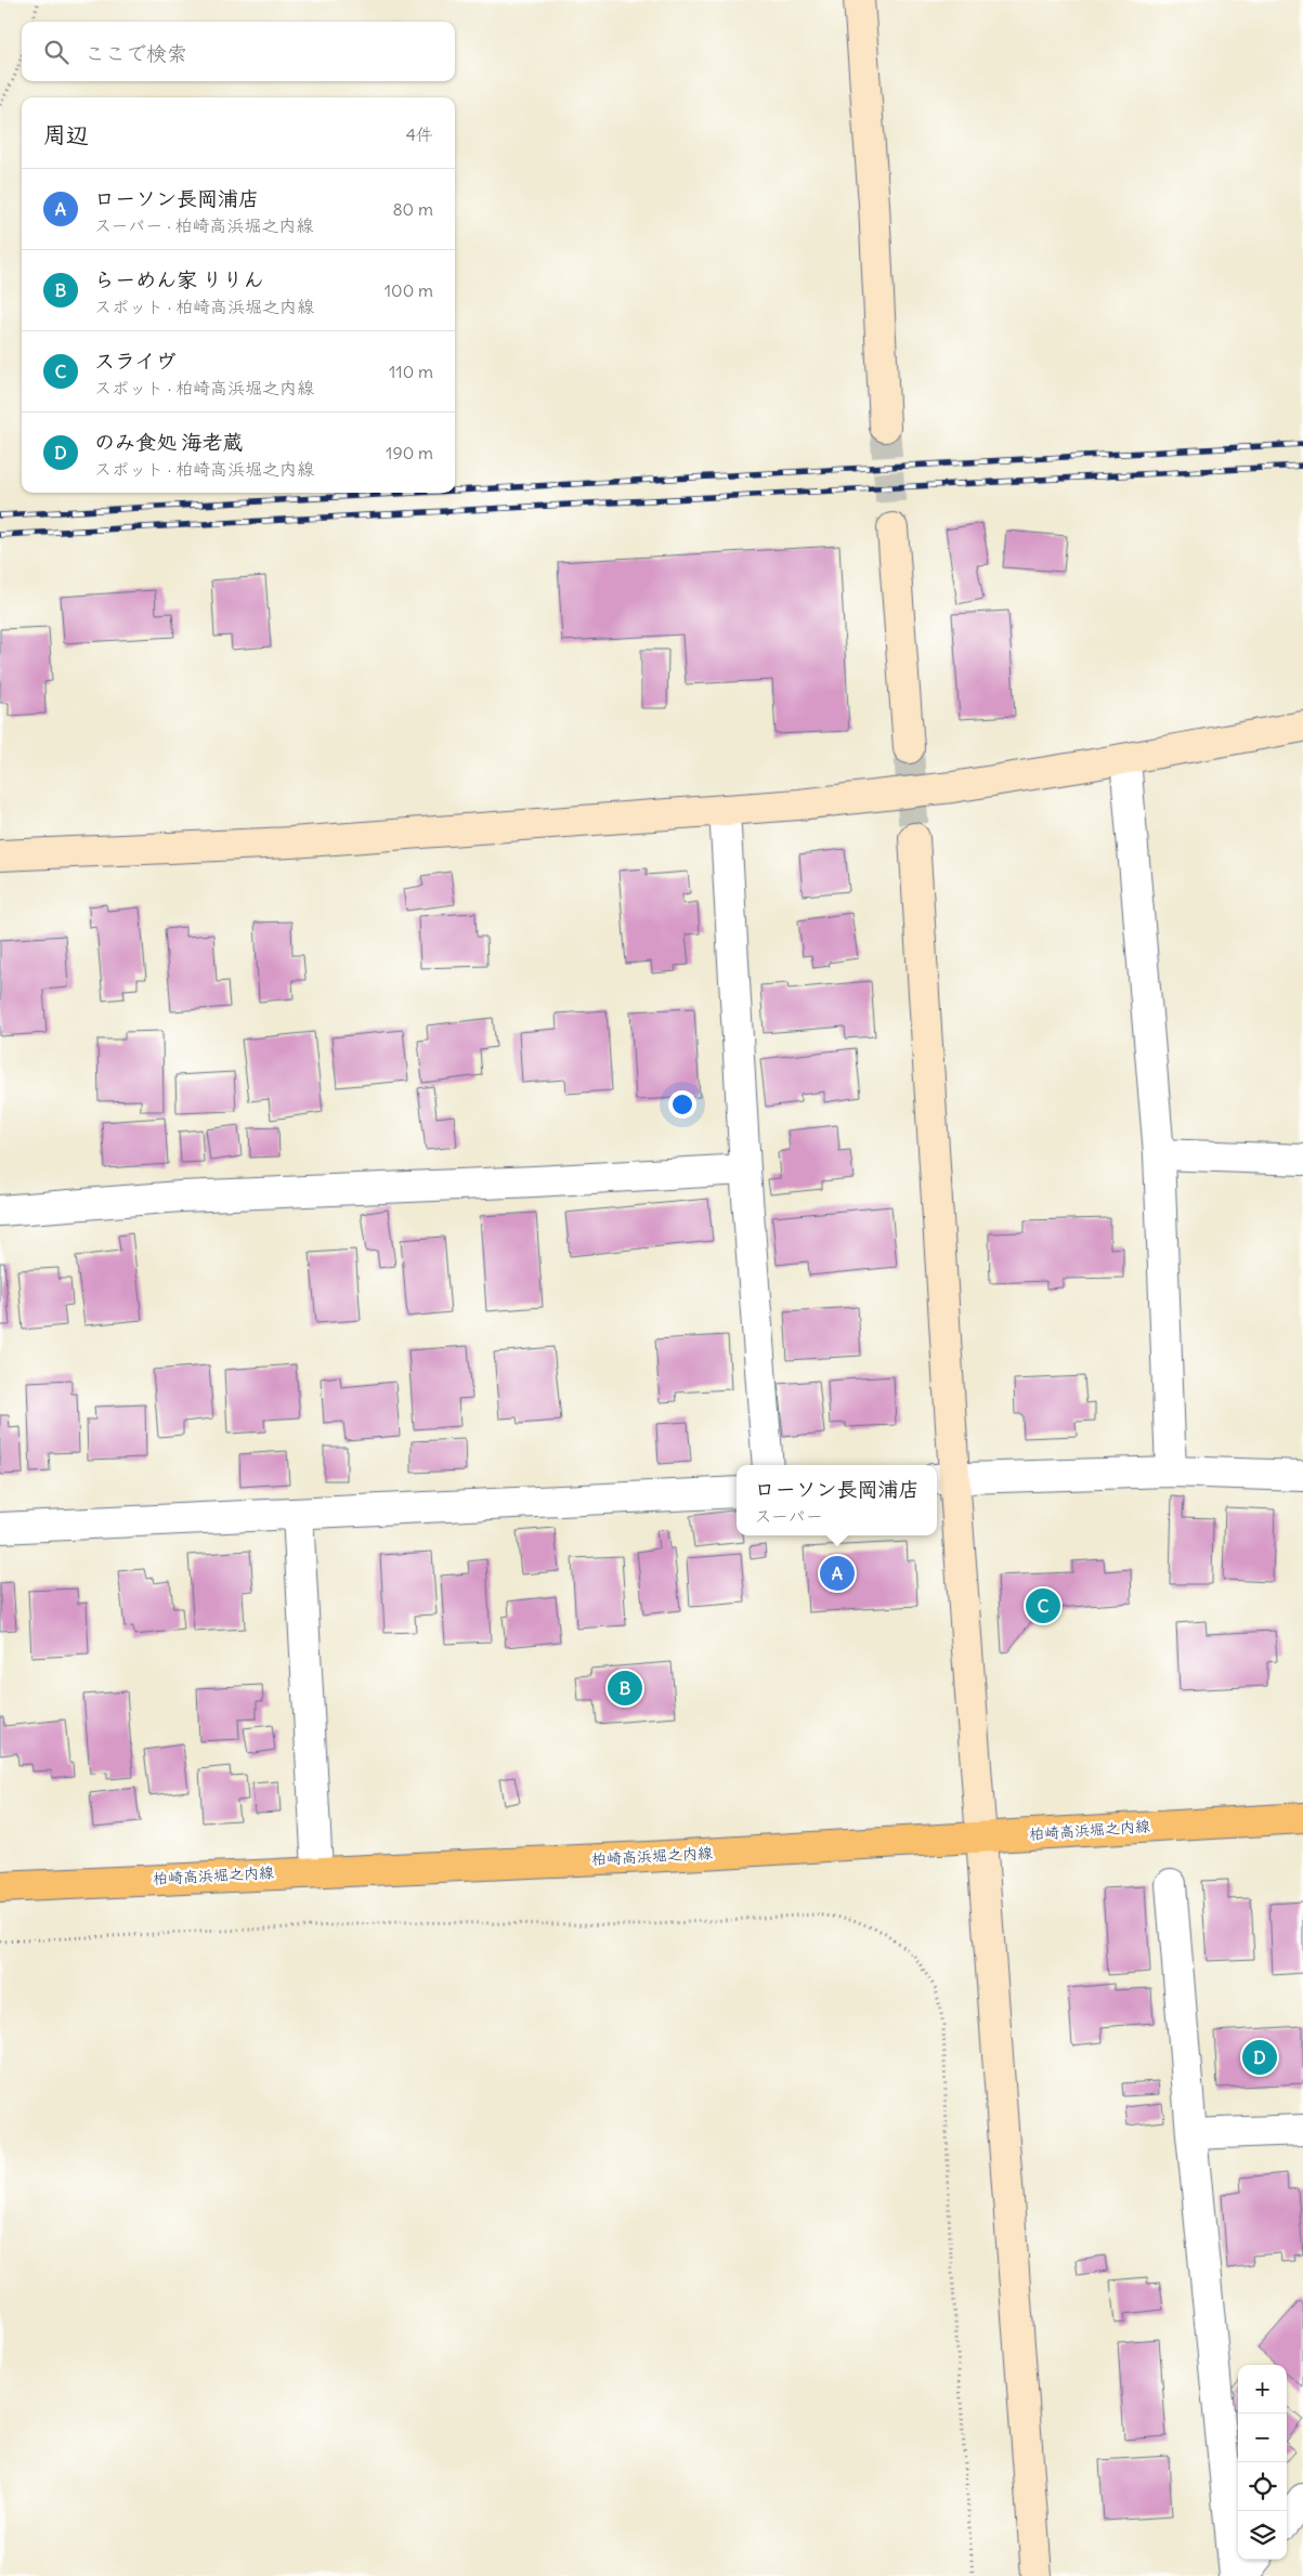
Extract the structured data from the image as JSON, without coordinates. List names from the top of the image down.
{
  "streets": {
    "main road": ["柏崎高浜堀之内線"]
  },
  "page": {
    "search": "ここで検索",
    "heading": ["周辺", "4件"],
    "list": [
      {
        "mark": "A",
        "name": "ローソン長岡浦店",
        "note": "スーパー · 柏崎高浜堀之内線",
        "value": "80 m"
      },
      {
        "mark": "B",
        "name": "らーめん家 りりん",
        "note": "スポット · 柏崎高浜堀之内線",
        "value": "100 m"
      },
      {
        "mark": "C",
        "name": "スライヴ",
        "note": "スポット · 柏崎高浜堀之内線",
        "value": "110 m"
      },
      {
        "mark": "D",
        "name": "のみ食処 海老蔵",
        "note": "スポット · 柏崎高浜堀之内線",
        "value": "190 m"
      }
    ],
    "popup": ["ローソン長岡浦店", "スーパー"],
    "pins": [
      "A",
      "C",
      "B",
      "D"
    ],
    "map_buttons": ["+", "−"]
  }
}
